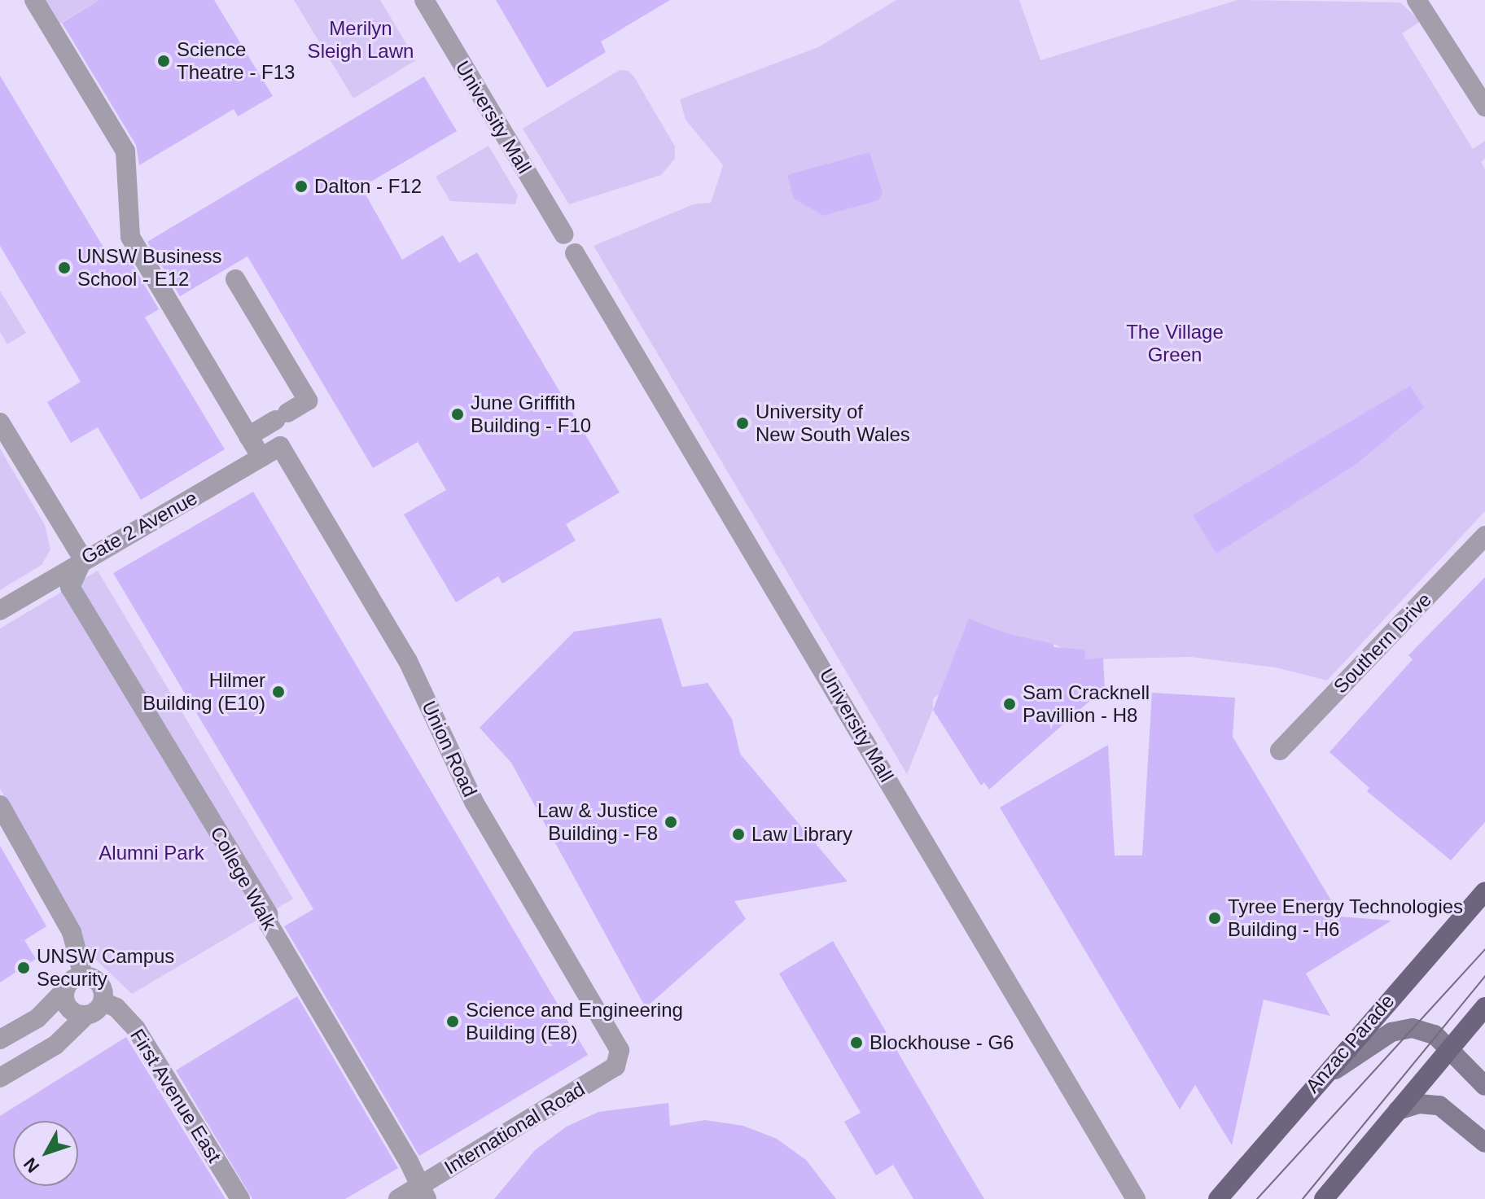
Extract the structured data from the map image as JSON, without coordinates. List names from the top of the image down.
{
  "streets": {
    "main road": ["Anzac Parade"],
    "street": [
      "University Mall",
      "Gate 2 Avenue",
      "Southern Drive",
      "Union Road",
      "College Walk",
      "First Avenue East",
      "International Road"
    ]
  },
  "crossings": [
    ["Gate 2 Avenue", "Union Road"],
    ["Gate 2 Avenue", "College Walk"],
    ["Union Road", "International Road"],
    ["College Walk", "International Road"]
  ],
  "parks": ["Merilyn Sleigh Lawn", "The Village Green", "Alumni Park"],
  "places": [
    "Science Theatre - F13",
    "Dalton - F12",
    "UNSW Business School - E12",
    "June Griffith Building - F10",
    "University of New South Wales",
    "Hilmer Building (E10)",
    "Sam Cracknell Pavillion - H8",
    "Law & Justice Building - F8",
    "Law Library",
    "Tyree Energy Technologies Building - H6",
    "UNSW Campus Security",
    "Science and Engineering Building (E8)",
    "Blockhouse - G6"
  ],
  "north": "bottom left"
}
